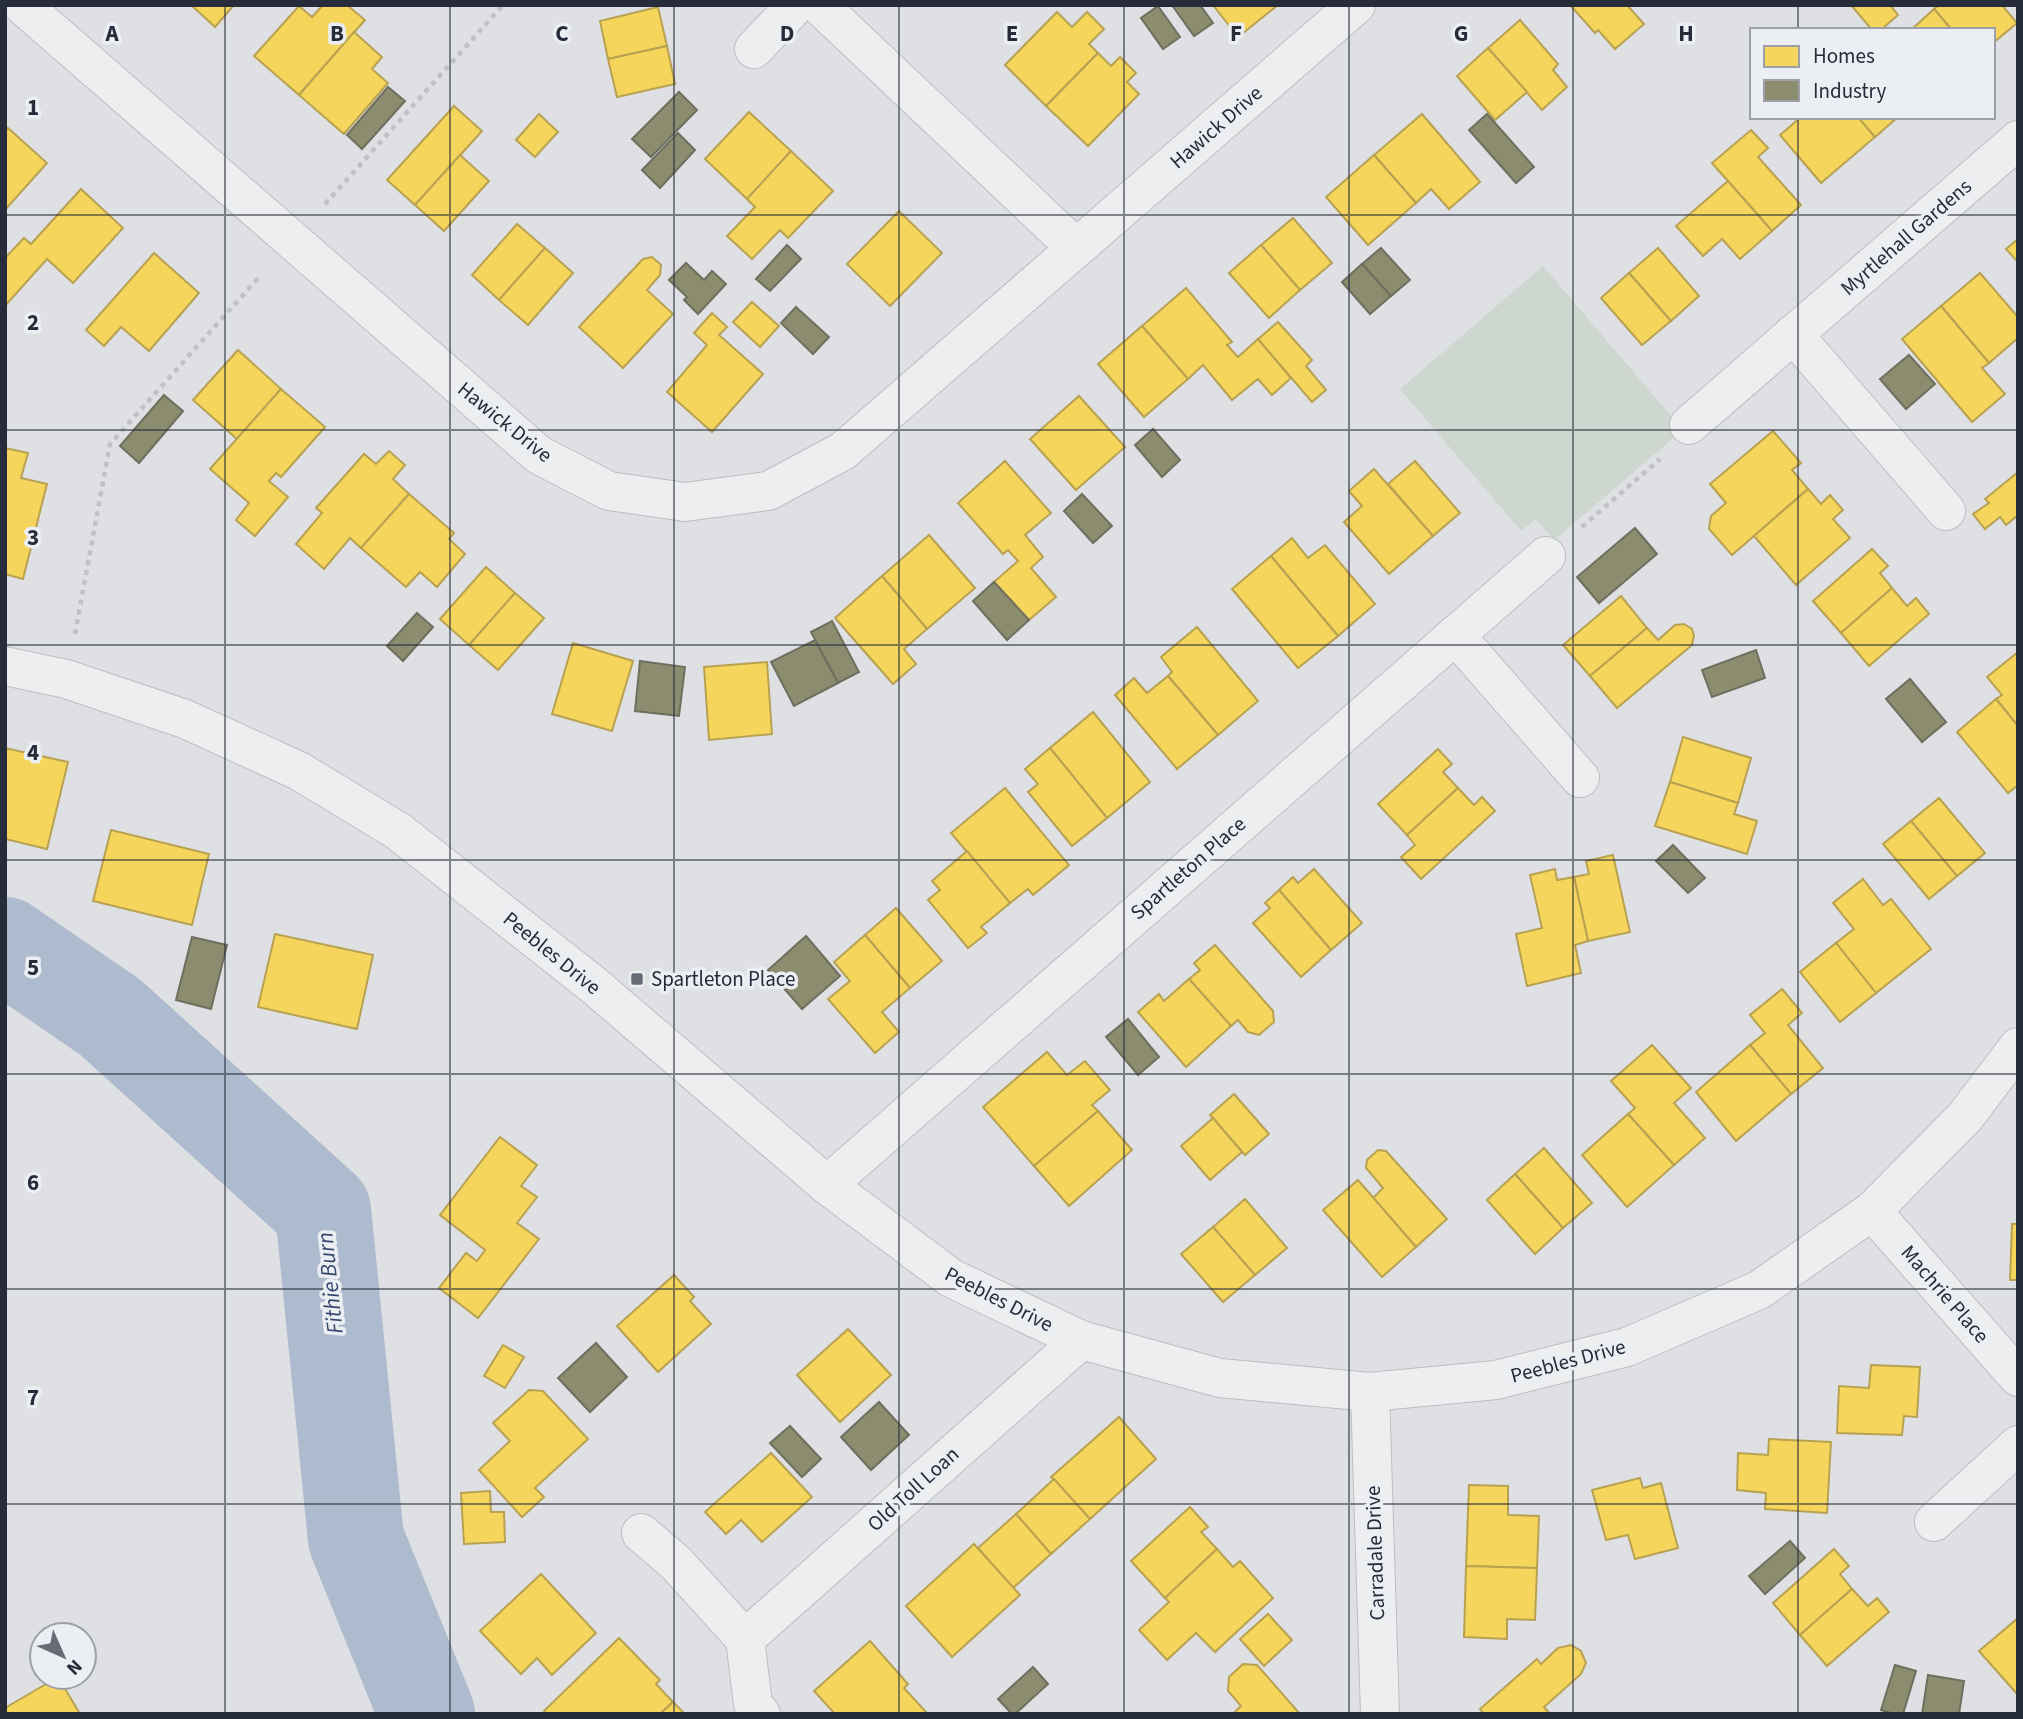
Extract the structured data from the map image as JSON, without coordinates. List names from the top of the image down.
{
  "streets": {
    "street": [
      "Hawick Drive",
      "Myrtlehall Gardens",
      "Spartleton Place",
      "Peebles Drive",
      "Machrie Place",
      "Old Toll Loan",
      "Carradale Drive"
    ]
  },
  "crossings": [
    ["Spartleton Place", "Peebles Drive"],
    ["Peebles Drive", "Machrie Place"],
    ["Peebles Drive", "Old Toll Loan"],
    ["Peebles Drive", "Carradale Drive"]
  ],
  "water": ["Fithie Burn"],
  "places": {
    "transit": ["Spartleton Place"]
  },
  "legend": ["Homes", "Industry"],
  "north": "bottom right",
  "grid": {
    "columns": [
      "A",
      "B",
      "C",
      "D",
      "E",
      "F",
      "G",
      "H"
    ],
    "rows": [
      "1",
      "2",
      "3",
      "4",
      "5",
      "6",
      "7"
    ]
  }
}
